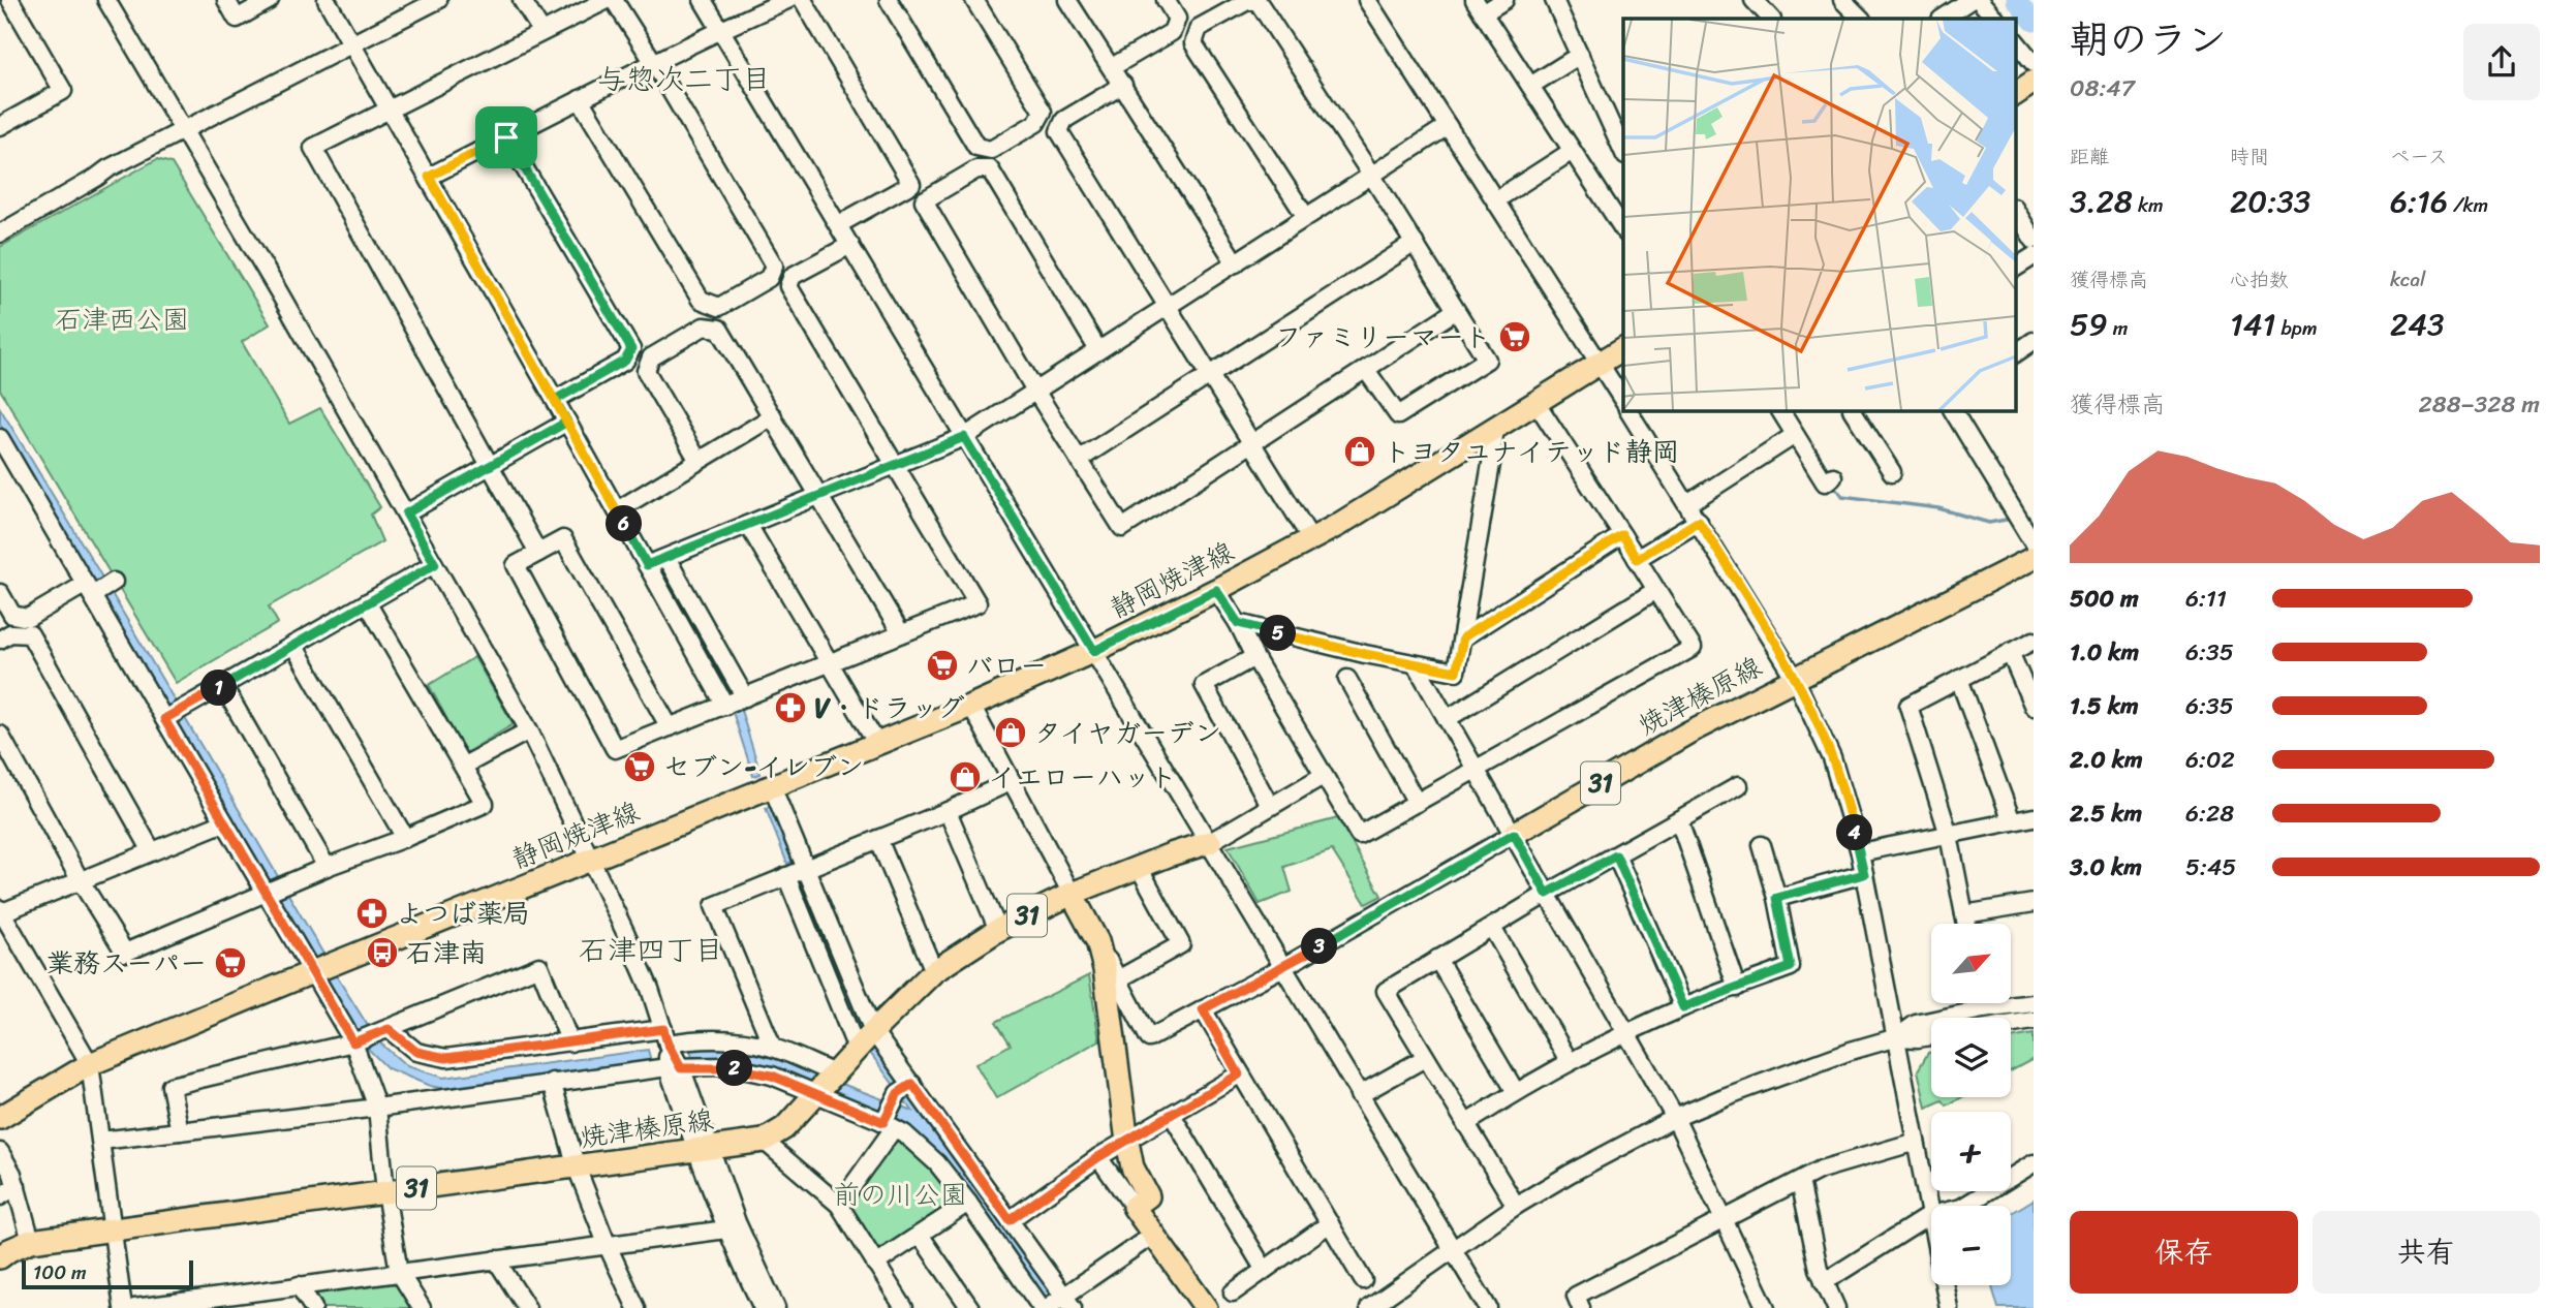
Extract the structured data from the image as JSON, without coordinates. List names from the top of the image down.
{
  "streets": {
    "main road": ["静岡焼津線", "焼津榛原線", "31"]
  },
  "districts": ["与惣次二丁目", "石津四丁目"],
  "parks": ["石津西公園", "前の川公園"],
  "places": {
    "supermarket": [
      "ファミリーマート",
      "バロー",
      "セブン-イレブン",
      "業務スーパー"
    ],
    "shop": ["トヨタユナイテッド静岡", "タイヤガーデン", "イエローハット"],
    "pharmacy": ["V・ドラッグ", "よつば薬局"],
    "bus stop": ["石津南"]
  },
  "scale_bar": "100 m",
  "north": "top right",
  "page": {
    "heading": ["朝のラン", "08:47"],
    "stats": [
      ["距離", "3.28 km"],
      ["時間", "20:33"],
      ["ペース", "6:16 /km"],
      ["獲得標高", "59 m"],
      ["心拍数", "141 bpm"],
      ["kcal", "243"]
    ],
    "chart": ["獲得標高", "288–328 m"],
    "pins": [
      "6",
      "5",
      "1",
      "4",
      "3",
      "2"
    ],
    "list": [
      {
        "name": "500 m",
        "note": "6:11"
      },
      {
        "name": "1.0 km",
        "note": "6:35"
      },
      {
        "name": "1.5 km",
        "note": "6:35"
      },
      {
        "name": "2.0 km",
        "note": "6:02"
      },
      {
        "name": "2.5 km",
        "note": "6:28"
      },
      {
        "name": "3.0 km",
        "note": "5:45"
      }
    ],
    "map_buttons": ["+", "−"],
    "buttons": ["保存", "共有"],
    "scale": "100 m"
  }
}
